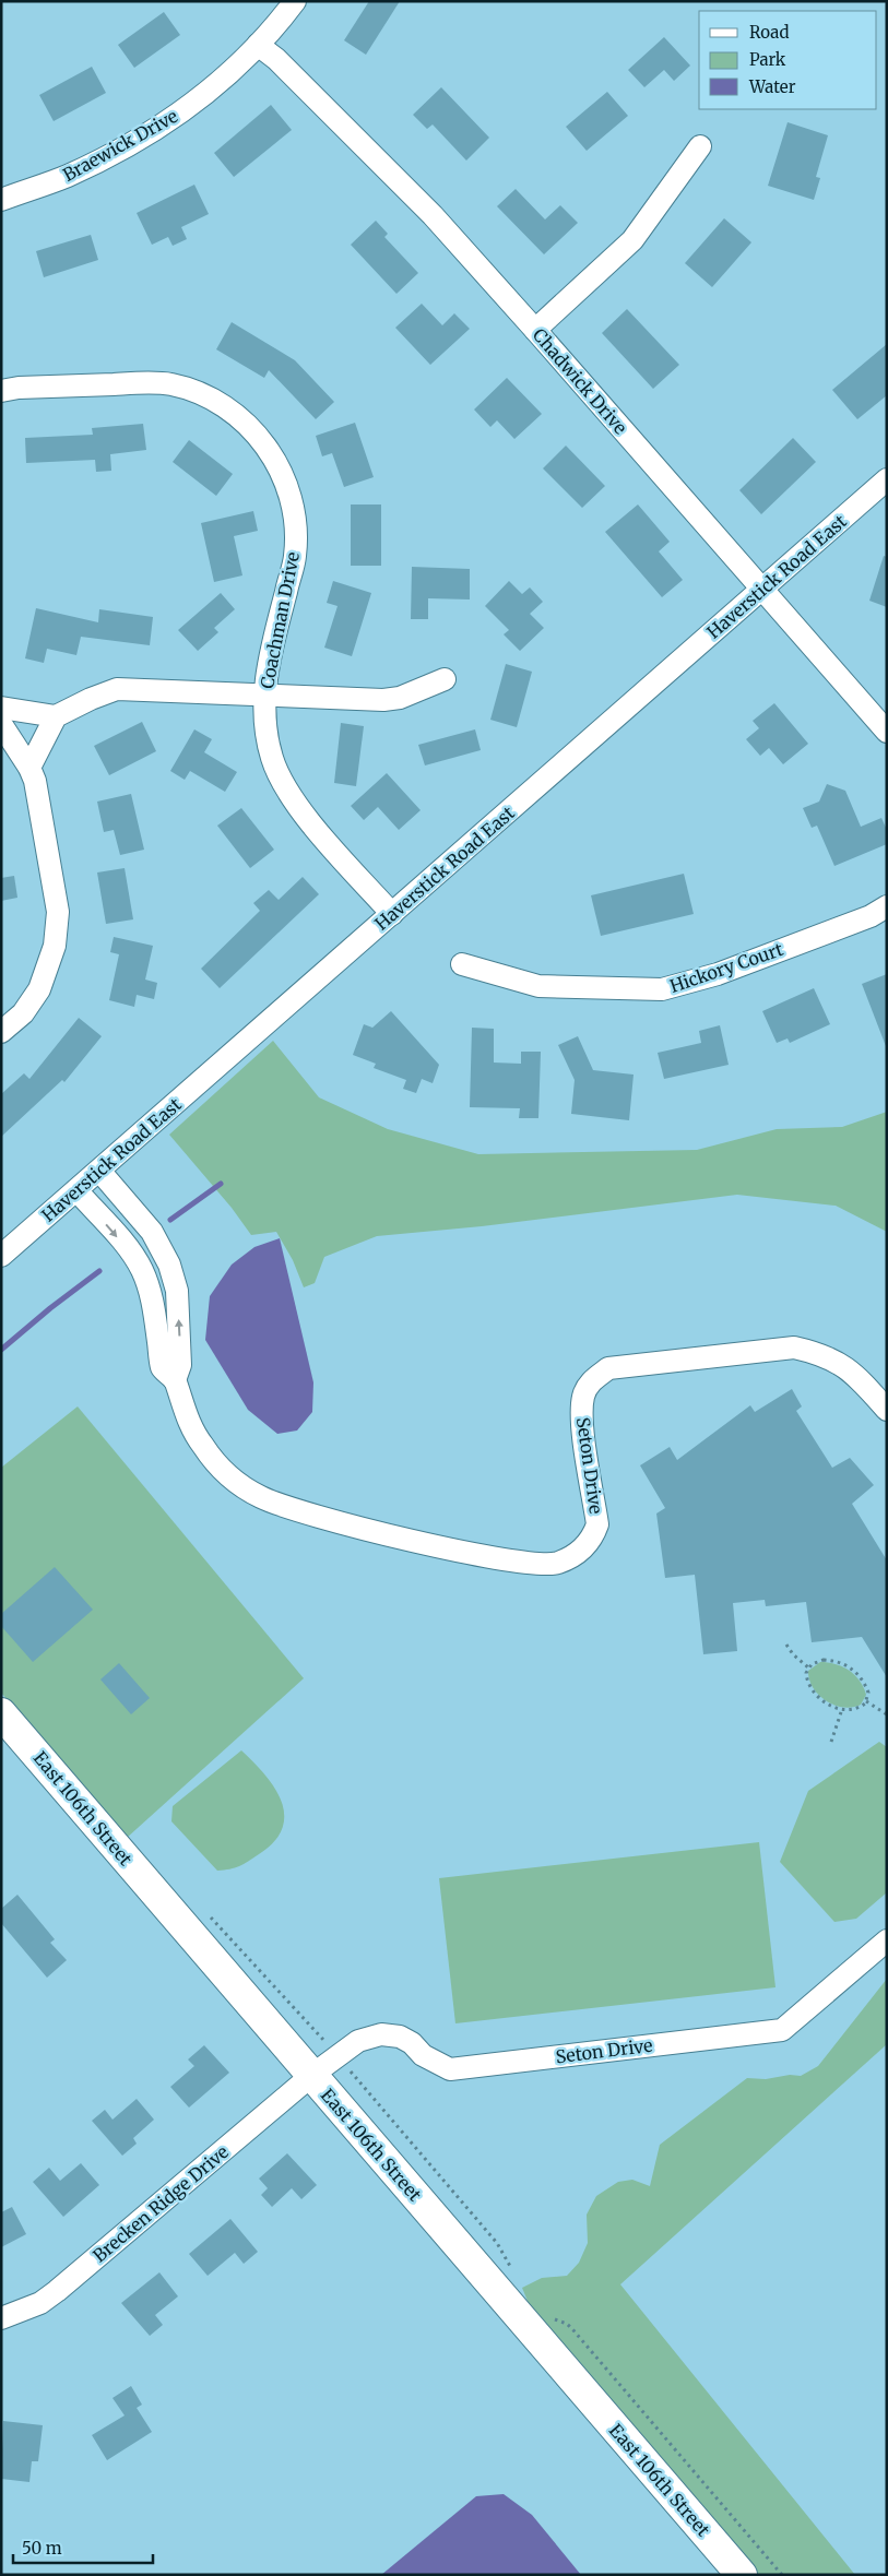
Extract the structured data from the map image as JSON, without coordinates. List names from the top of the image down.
{
  "streets": {
    "street": [
      "Braewick Drive",
      "Chadwick Drive",
      "Haverstick Road East",
      "Coachman Drive",
      "Hickory Court",
      "Seton Drive",
      "East 106th Street",
      "Brecken Ridge Drive"
    ]
  },
  "crossings": [
    ["Braewick Drive", "Chadwick Drive"],
    ["Chadwick Drive", "Haverstick Road East"],
    ["Haverstick Road East", "Coachman Drive"],
    ["Haverstick Road East", "Seton Drive"],
    ["Seton Drive", "East 106th Street"],
    ["Seton Drive", "Brecken Ridge Drive"],
    ["East 106th Street", "Brecken Ridge Drive"]
  ],
  "legend": ["Road", "Park", "Water"],
  "scale_bar": "50 m"
}
